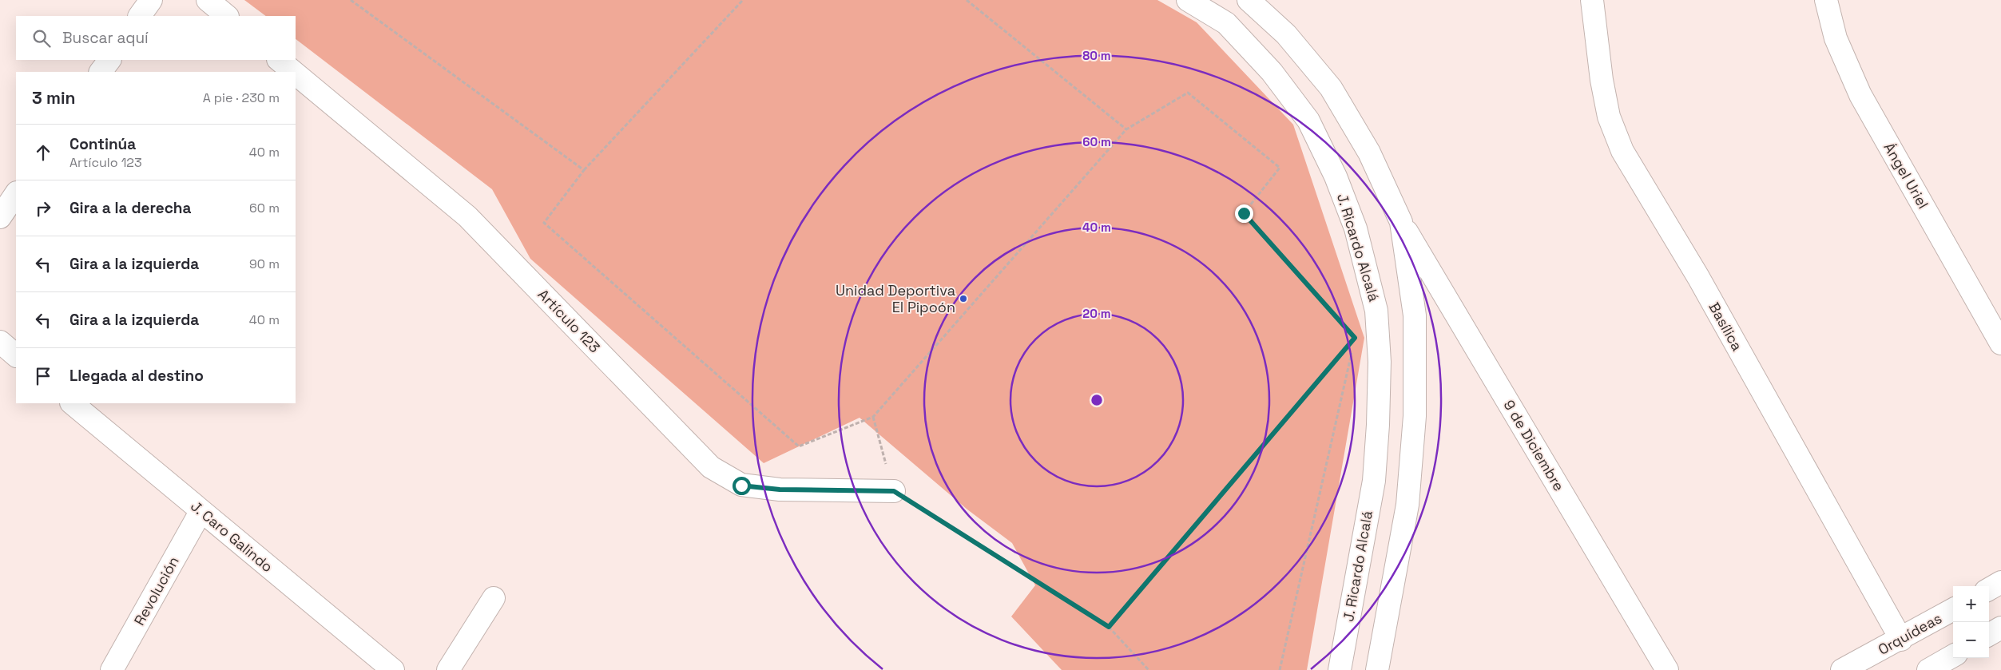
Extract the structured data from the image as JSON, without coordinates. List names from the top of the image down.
{
  "streets": {
    "street": [
      "Ángel Uriel",
      "J. Ricardo Alcalá",
      "Artículo 123",
      "Basílica",
      "9 de Diciembre",
      "J. Caro Galindo",
      "Revolución",
      "Orquídeas"
    ]
  },
  "crossings": [
    ["Basílica", "Orquídeas"],
    ["J. Caro Galindo", "Revolución"]
  ],
  "places": ["Unidad Deportiva El Pipoón"],
  "page": {
    "search": "Buscar aquí",
    "heading": ["3 min", "A pie · 230 m"],
    "list": [
      ["Continúa", "Artículo 123", "40 m"],
      ["Gira a la derecha", "60 m"],
      ["Gira a la izquierda", "90 m"],
      ["Gira a la izquierda", "40 m"],
      "Llegada al destino"
    ],
    "map_buttons": ["+", "−"]
  },
  "rings": [
    "80 m",
    "60 m",
    "40 m",
    "20 m"
  ]
}
